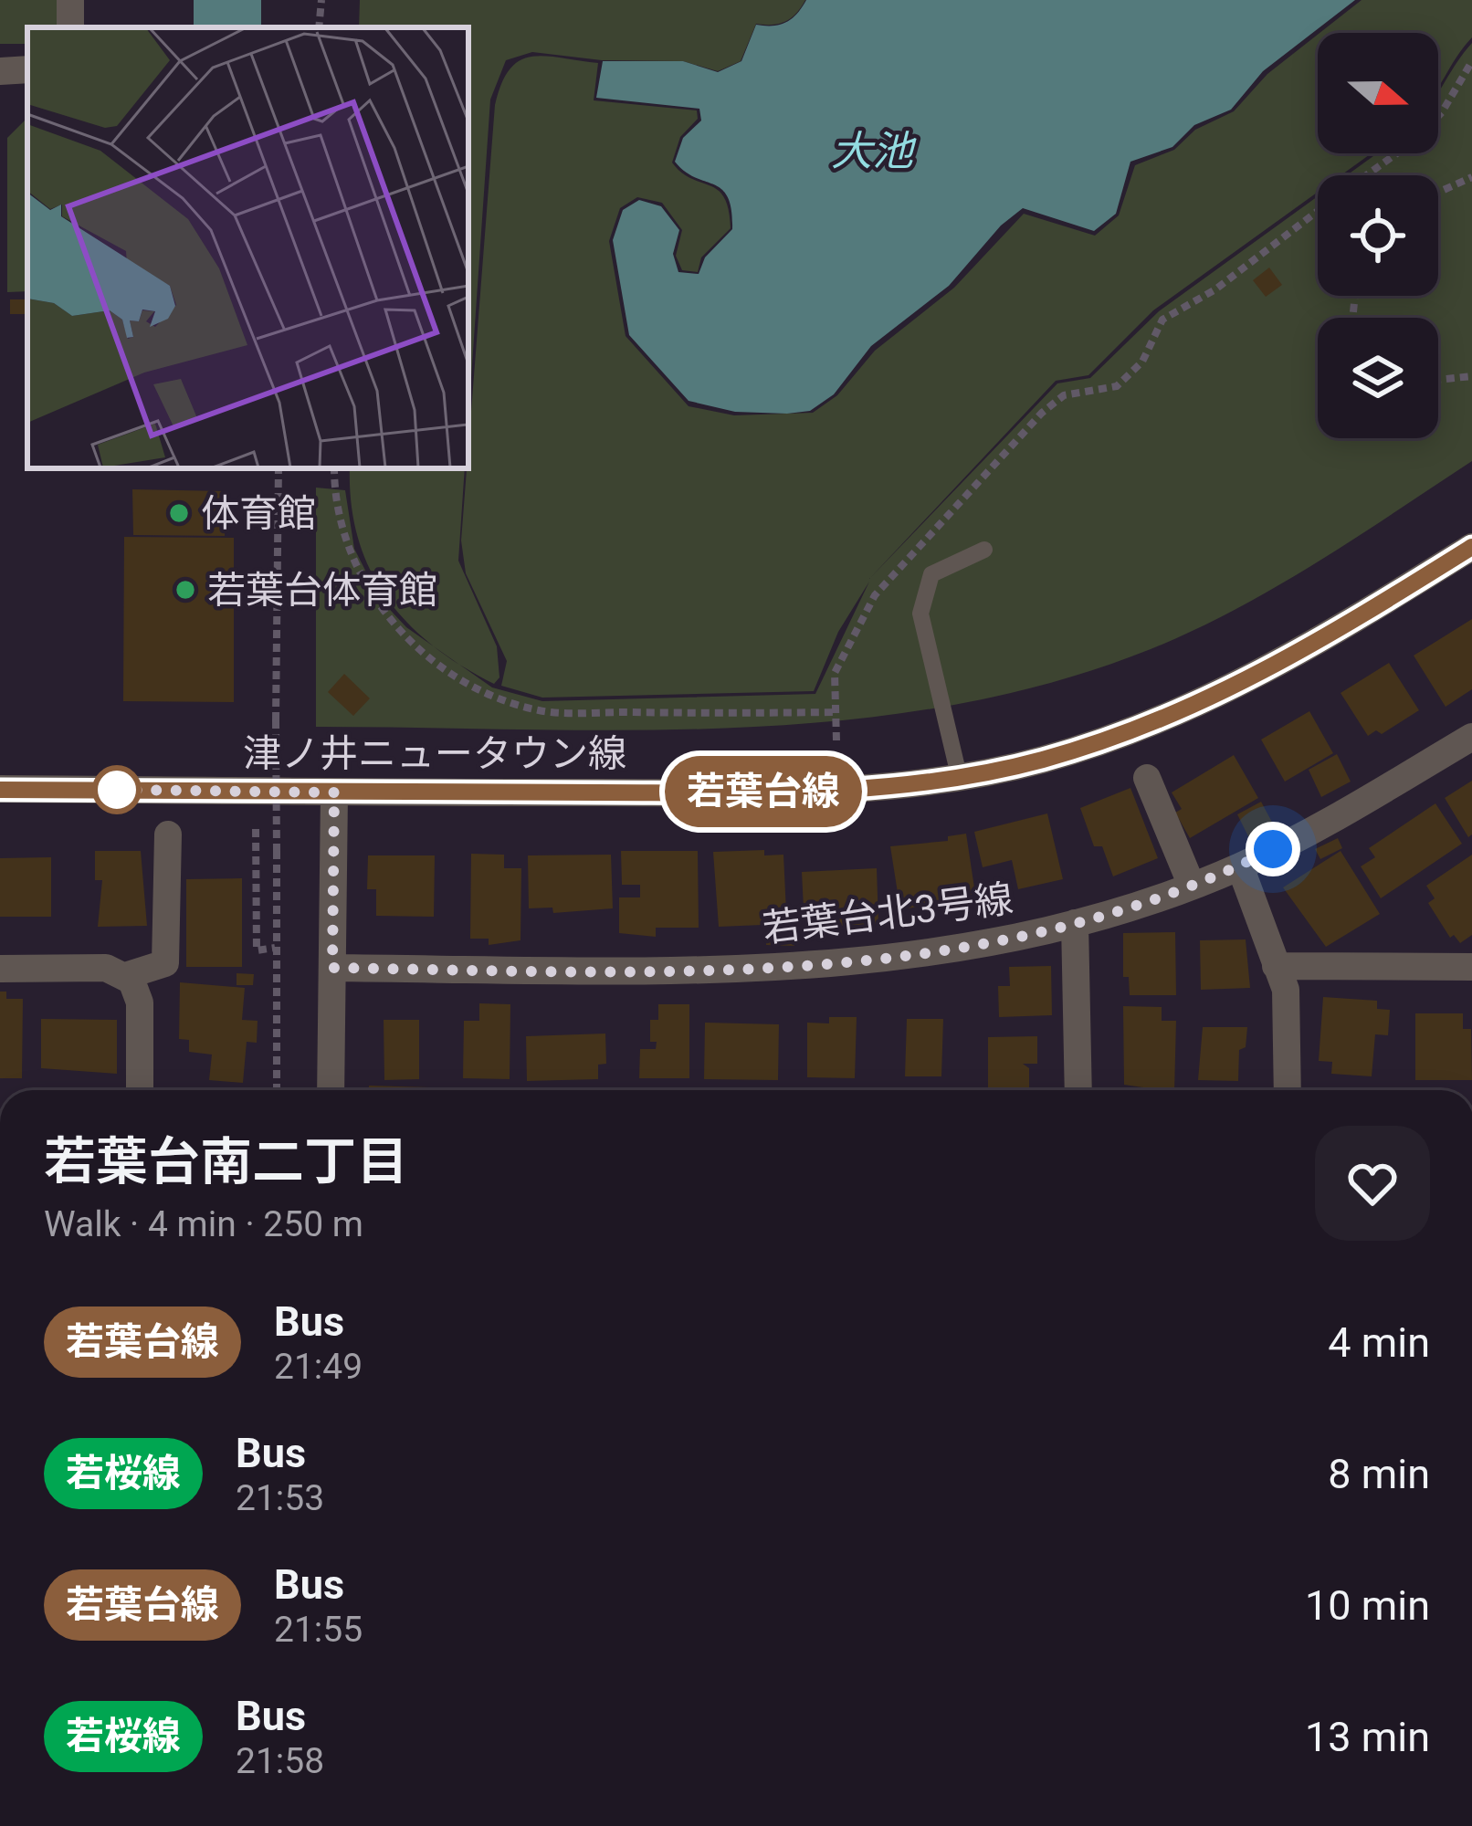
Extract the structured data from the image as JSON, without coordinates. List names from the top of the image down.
{
  "streets": {
    "street": ["津ノ井ニュータウン線", "若葉台北3号線"]
  },
  "water": ["大池"],
  "places": ["体育館", "若葉台体育館"],
  "lines": ["bus line 若葉台線"],
  "north": "right",
  "page": {
    "on_map": "若葉台線",
    "heading": ["若葉台南二丁目", "Walk · 4 min · 250 m"],
    "list": [
      {
        "mark": "若葉台線",
        "name": "Bus",
        "note": "21:49",
        "value": "4 min"
      },
      {
        "mark": "若桜線",
        "name": "Bus",
        "note": "21:53",
        "value": "8 min"
      },
      {
        "mark": "若葉台線",
        "name": "Bus",
        "note": "21:55",
        "value": "10 min"
      },
      {
        "mark": "若桜線",
        "name": "Bus",
        "note": "21:58",
        "value": "13 min"
      }
    ]
  }
}
